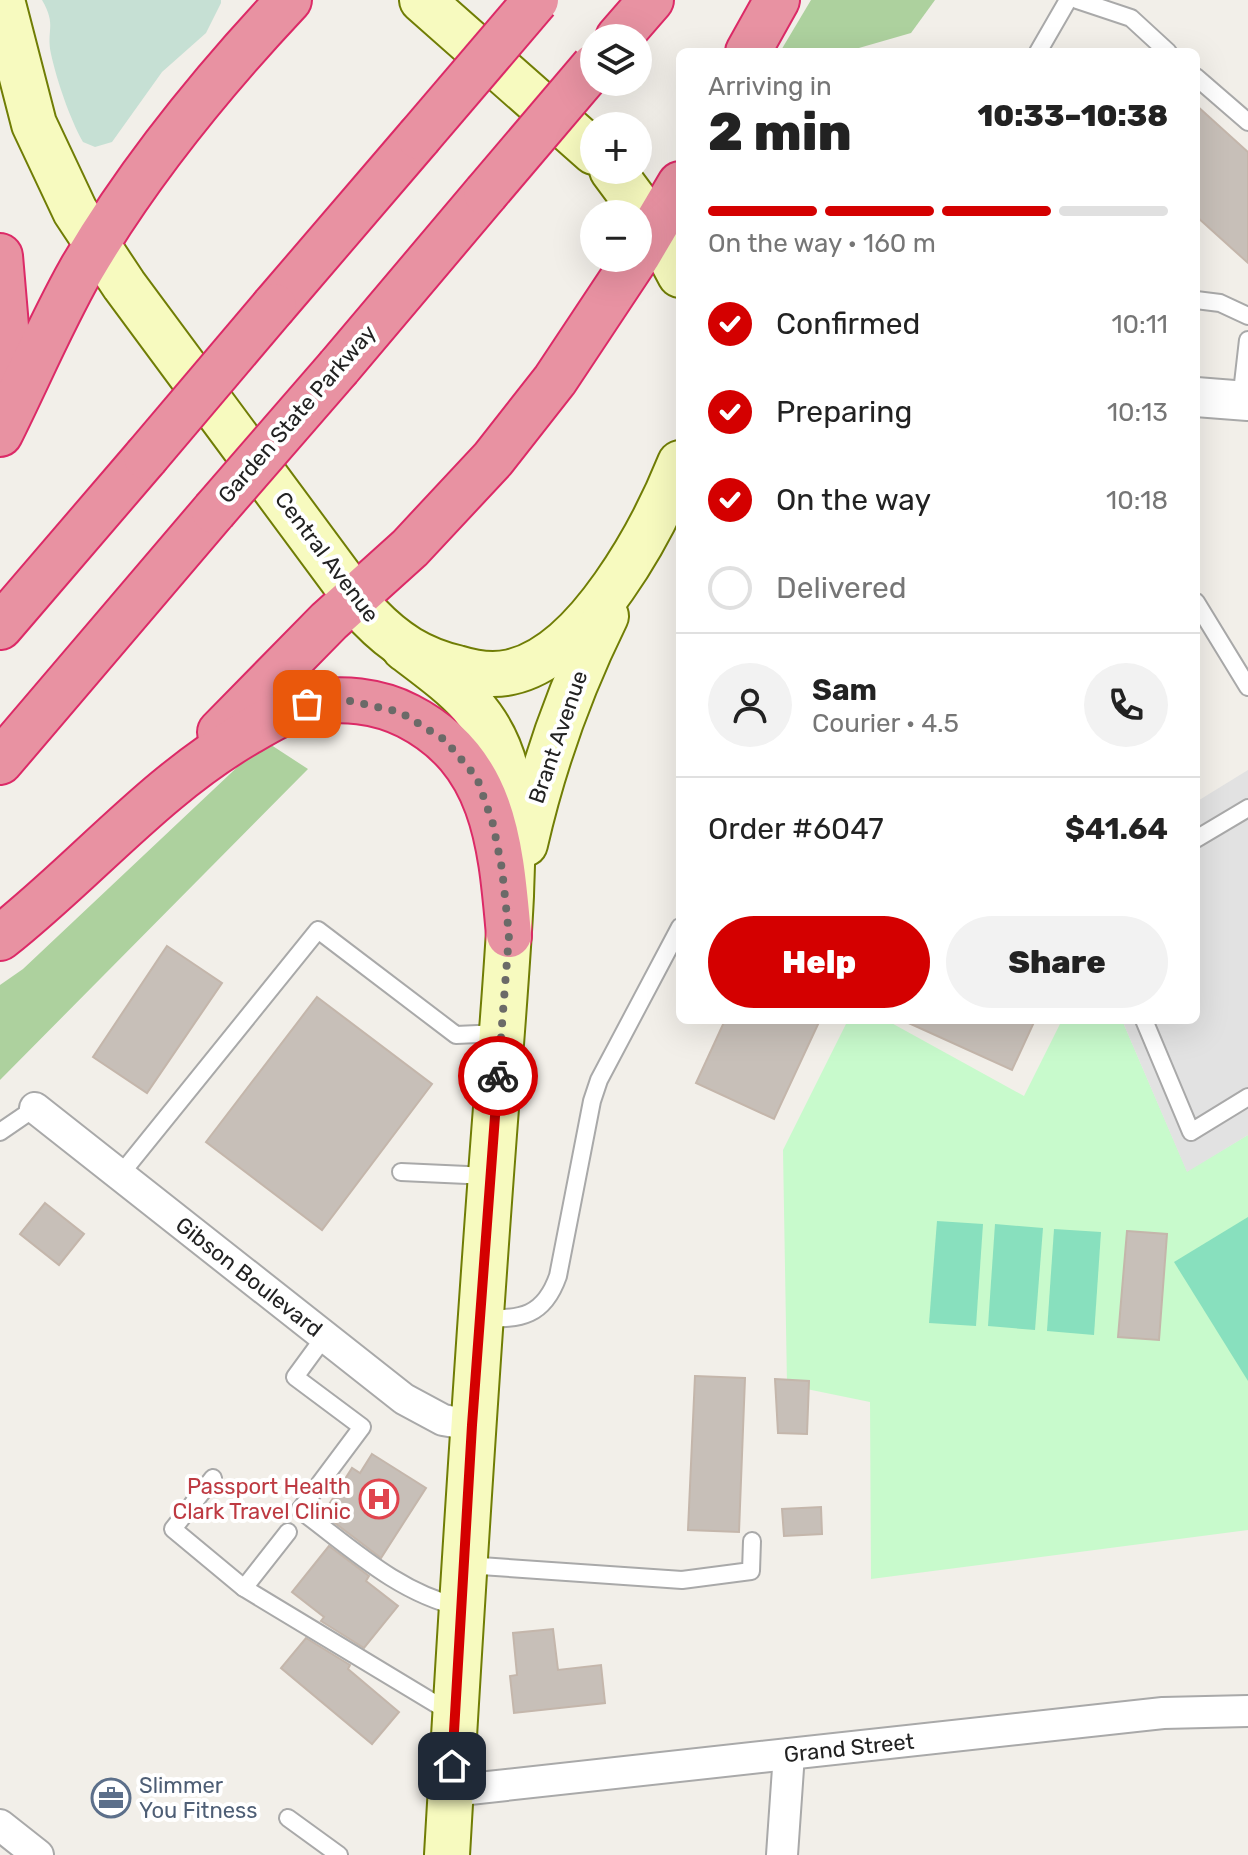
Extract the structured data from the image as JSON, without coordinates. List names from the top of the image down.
{
  "streets": {
    "highway": ["Garden State Parkway"],
    "main road": ["Central Avenue", "Brant Avenue"],
    "street": ["Gibson Boulevard", "Grand Street"]
  },
  "crossings": [
    ["Central Avenue", "Brant Avenue"],
    ["Brant Avenue", "Gibson Boulevard"],
    ["Brant Avenue", "Grand Street"]
  ],
  "places": {
    "hospital": ["Passport Health Clark Travel Clinic"],
    "office": ["Slimmer You Fitness"]
  },
  "page": {
    "map_buttons": ["+", "−"],
    "heading": ["2 min", "Arriving in", "10:33–10:38"],
    "panel": [
      "Sam",
      "Courier · 4.5",
      "Order #6047",
      "$41.64"
    ],
    "bar": "On the way · 160 m",
    "list": [
      ["Confirmed", "10:11"],
      ["Preparing", "10:13"],
      ["On the way", "10:18"],
      "Delivered"
    ],
    "buttons": ["Help", "Share"]
  }
}
